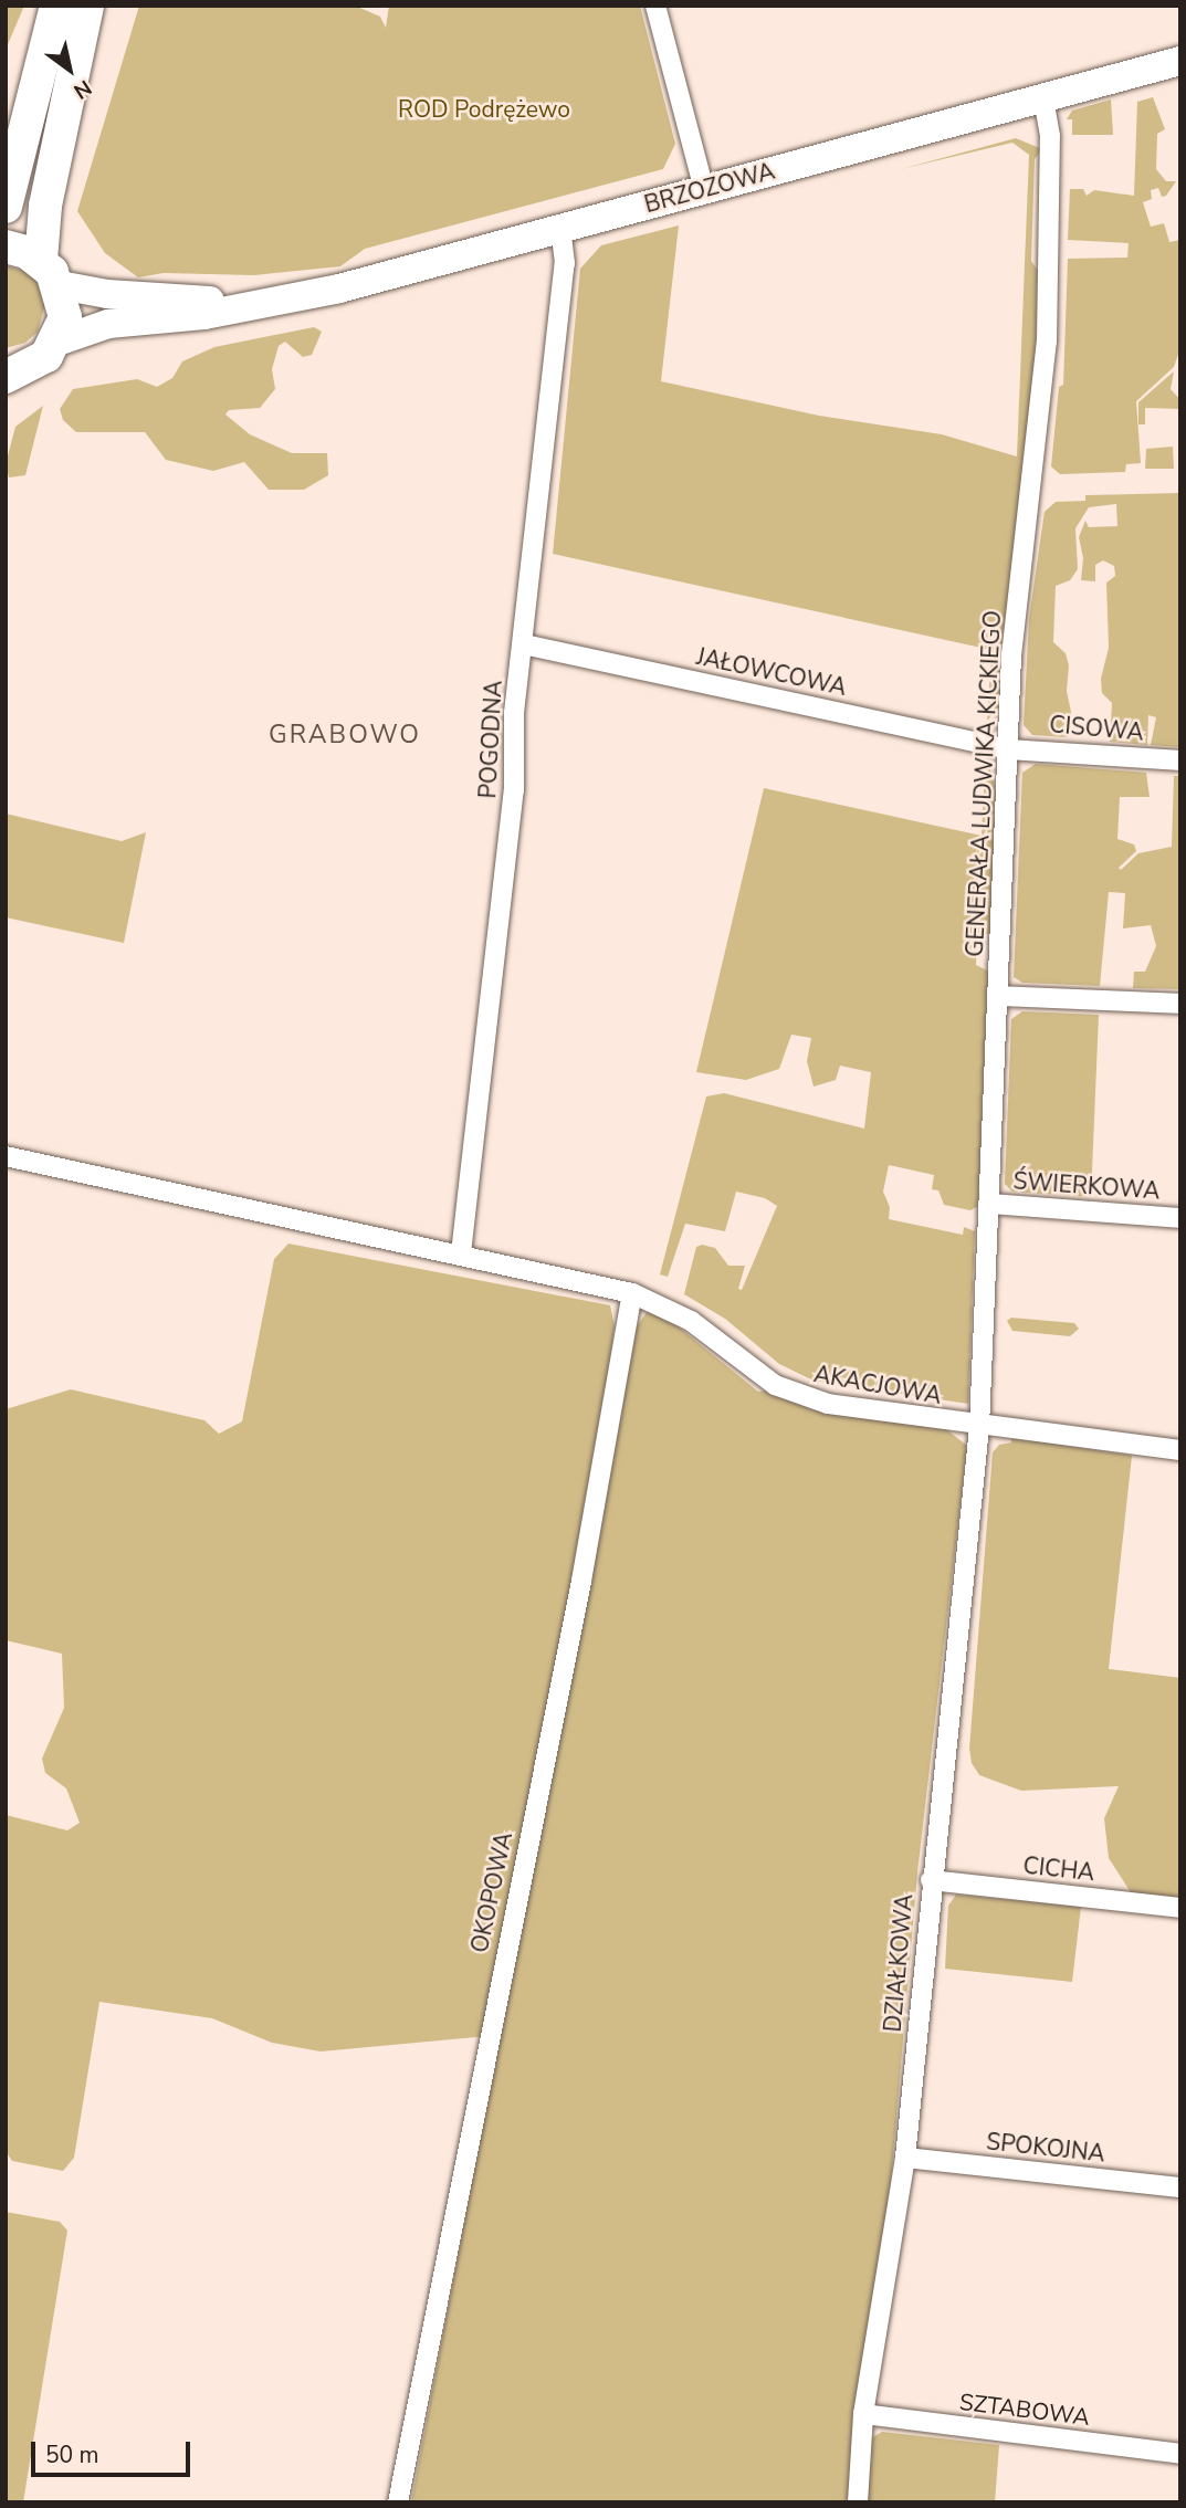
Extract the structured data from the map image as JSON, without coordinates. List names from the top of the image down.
{
  "streets": {
    "main road": ["BRZOZOWA"],
    "street": [
      "JAŁOWCOWA",
      "CISOWA",
      "POGODNA",
      "GENERAŁA LUDWIKA KICKIEGO",
      "ŚWIERKOWA",
      "AKACJOWA",
      "CICHA",
      "OKOPOWA",
      "DZIAŁKOWA",
      "SPOKOJNA",
      "SZTABOWA"
    ]
  },
  "crossings": [
    ["BRZOZOWA", "POGODNA"],
    ["BRZOZOWA", "GENERAŁA LUDWIKA KICKIEGO"],
    ["JAŁOWCOWA", "CISOWA"],
    ["JAŁOWCOWA", "POGODNA"],
    ["JAŁOWCOWA", "GENERAŁA LUDWIKA KICKIEGO"],
    ["CISOWA", "GENERAŁA LUDWIKA KICKIEGO"],
    ["POGODNA", "AKACJOWA"],
    ["GENERAŁA LUDWIKA KICKIEGO", "ŚWIERKOWA"],
    ["GENERAŁA LUDWIKA KICKIEGO", "AKACJOWA"],
    ["GENERAŁA LUDWIKA KICKIEGO", "DZIAŁKOWA"],
    ["AKACJOWA", "OKOPOWA"],
    ["AKACJOWA", "DZIAŁKOWA"],
    ["CICHA", "DZIAŁKOWA"],
    ["DZIAŁKOWA", "SPOKOJNA"],
    ["DZIAŁKOWA", "SZTABOWA"]
  ],
  "districts": ["GRABOWO"],
  "parks": ["ROD Podrężewo"],
  "scale_bar": "50 m",
  "north": "bottom right"
}
